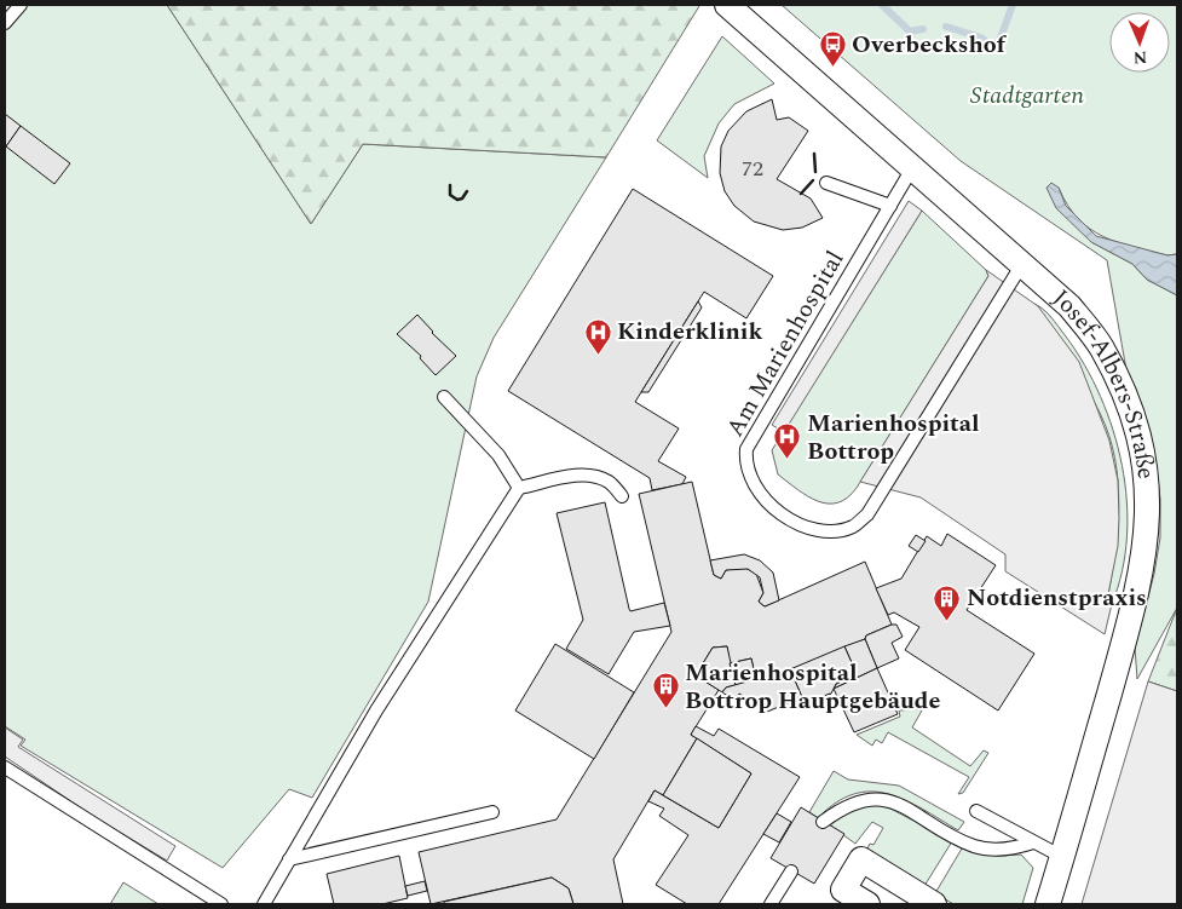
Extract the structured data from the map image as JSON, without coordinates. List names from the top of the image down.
{
  "streets": {
    "street": ["Josef-Albers-Straße"],
    "lane": ["Am Marienhospital"]
  },
  "crossings": [
    ["Am Marienhospital", "Josef-Albers-Straße"]
  ],
  "parks": ["Stadtgarten"],
  "places": {
    "bus stop": ["Overbeckshof"],
    "hospital": ["Kinderklinik", "Marienhospital Bottrop"],
    "building": ["Notdienstpraxis", "Marienhospital Bottrop Hauptgebäude"]
  },
  "house_numbers": ["72"],
  "north": "bottom"
}
